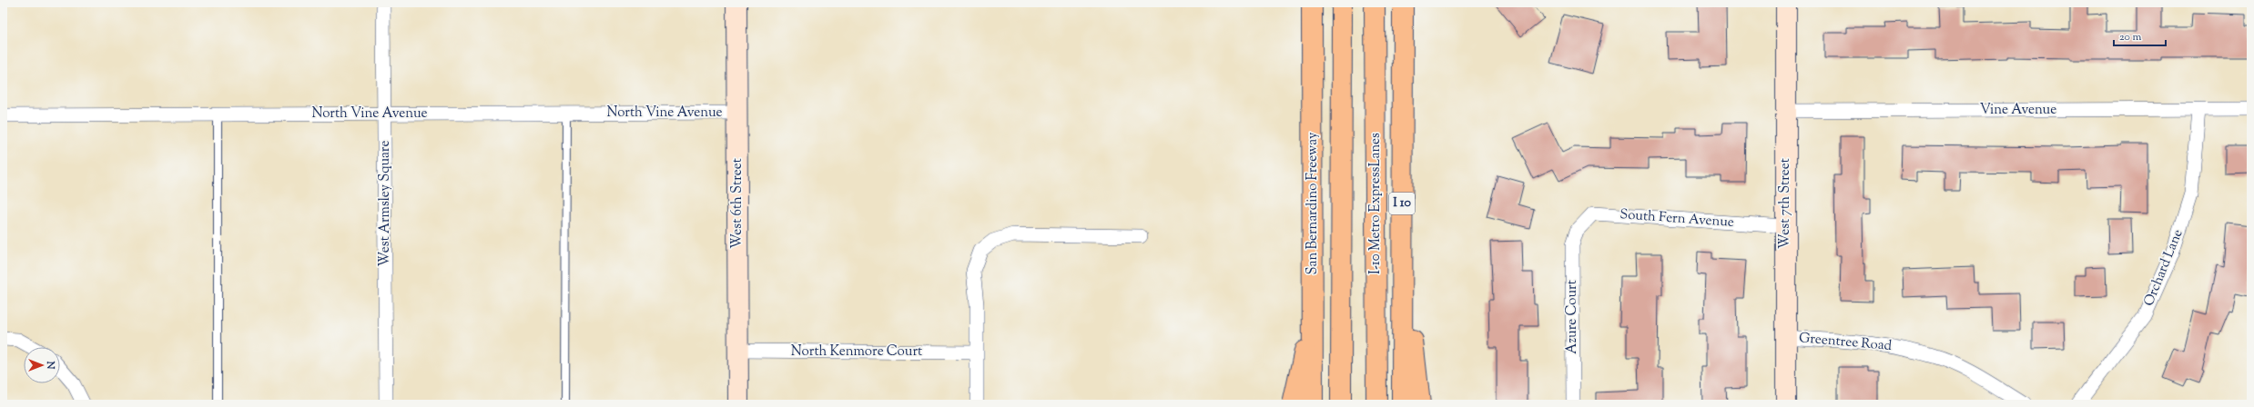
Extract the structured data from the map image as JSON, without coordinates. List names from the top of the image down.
{
  "streets": {
    "highway": ["San Bernardino Freeway", "I-10 Metro ExpressLanes", "I 10"],
    "street": [
      "Vine Avenue",
      "North Vine Avenue",
      "West Armsley Square",
      "West 6th Street",
      "West 7th Street",
      "South Fern Avenue",
      "Orchard Lane",
      "Azure Court",
      "Greentree Road",
      "North Kenmore Court"
    ]
  },
  "crossings": [
    ["Vine Avenue", "West 7th Street"],
    ["Vine Avenue", "Orchard Lane"],
    ["North Vine Avenue", "West Armsley Square"],
    ["North Vine Avenue", "West 6th Street"],
    ["West 6th Street", "North Kenmore Court"],
    ["West 7th Street", "South Fern Avenue"],
    ["West 7th Street", "Greentree Road"],
    ["South Fern Avenue", "Azure Court"]
  ],
  "scale_bar": "20 m",
  "north": "right"
}
